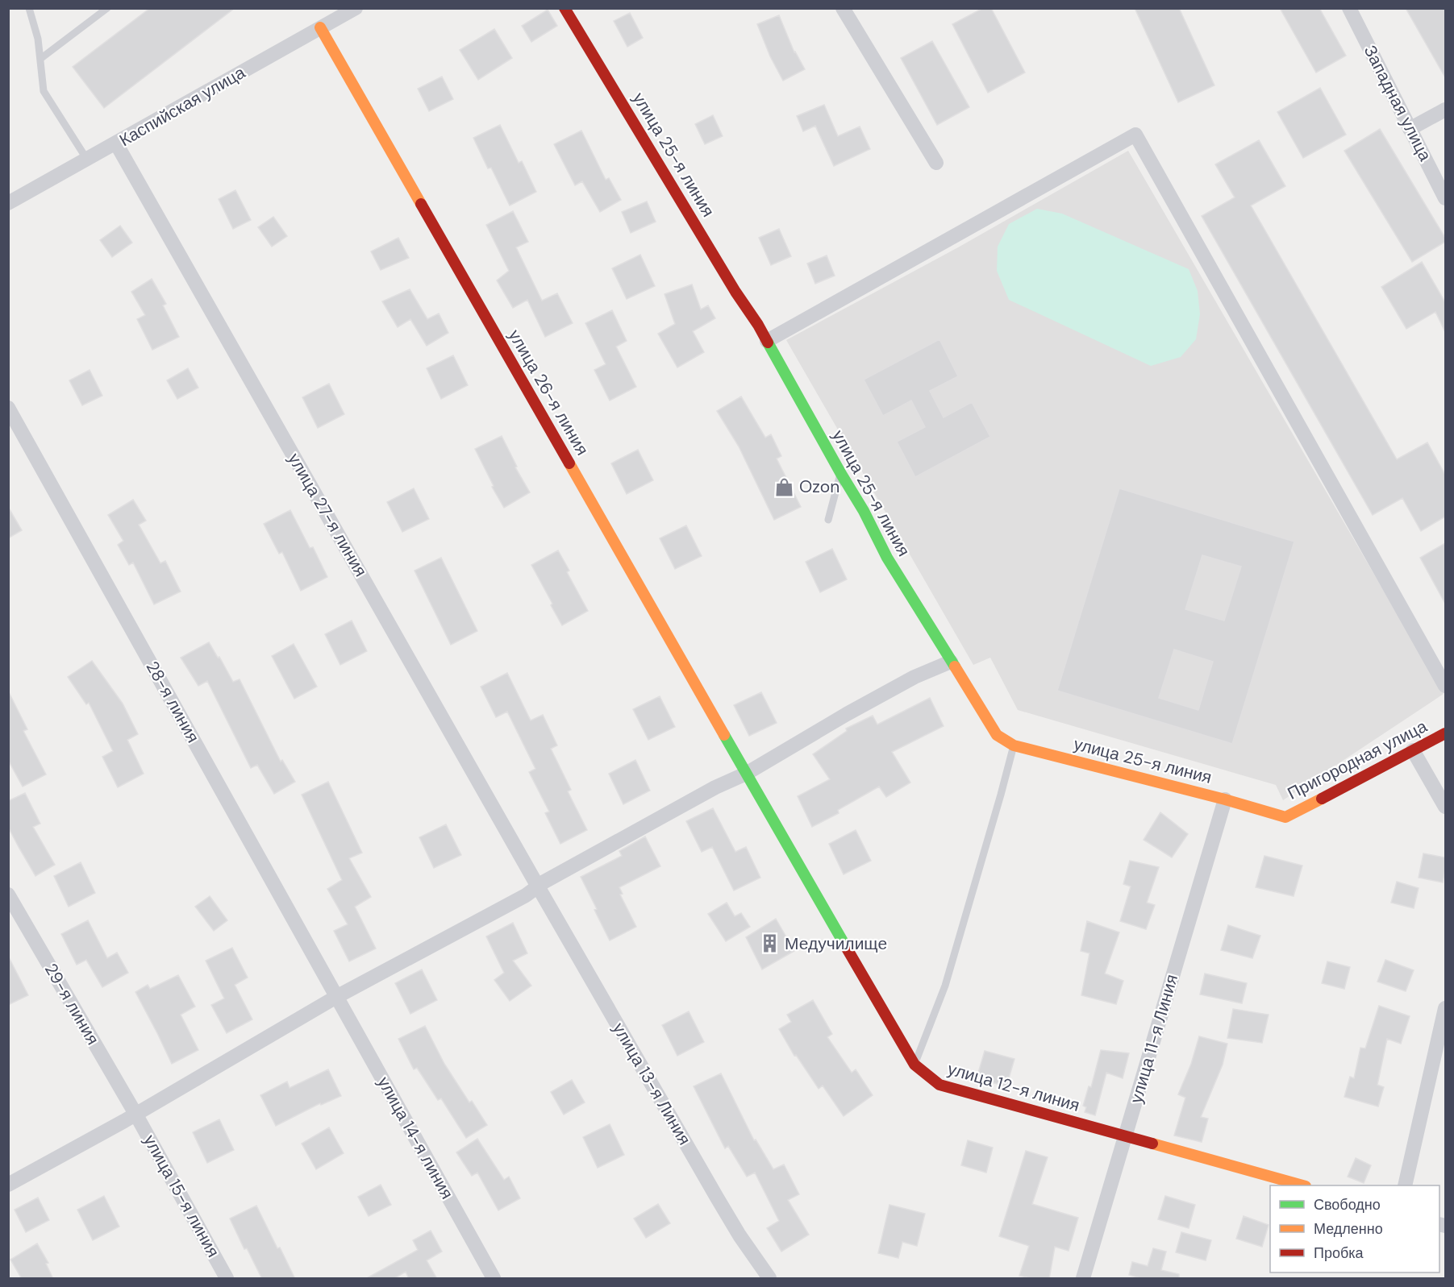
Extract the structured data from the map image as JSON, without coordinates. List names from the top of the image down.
{
  "streets": {
    "street": [
      "Западная улица",
      "Каспийская улица",
      "улица 25-я линия",
      "улица 26-я линия",
      "улица 27-я линия",
      "28-я линия",
      "Пригородная улица",
      "29-я линия",
      "улица 11-я Линия",
      "улица 13-я Линия",
      "улица 12-я линия",
      "улица 14-я линия",
      "улица 15-я линия"
    ]
  },
  "crossings": [
    ["Каспийская улица", "улица 26-я линия"],
    ["Каспийская улица", "улица 27-я линия"],
    ["улица 25-я линия", "Пригородная улица"],
    ["улица 25-я линия", "улица 11-я Линия"],
    ["улица 26-я линия", "улица 12-я линия"],
    ["улица 27-я линия", "улица 13-я Линия"],
    ["28-я линия", "улица 14-я линия"],
    ["29-я линия", "улица 15-я линия"],
    ["улица 11-я Линия", "улица 12-я линия"]
  ],
  "places": {
    "shop": ["Ozon"],
    "building": ["Медучилище"]
  },
  "legend": ["Свободно", "Медленно", "Пробка"]
}
